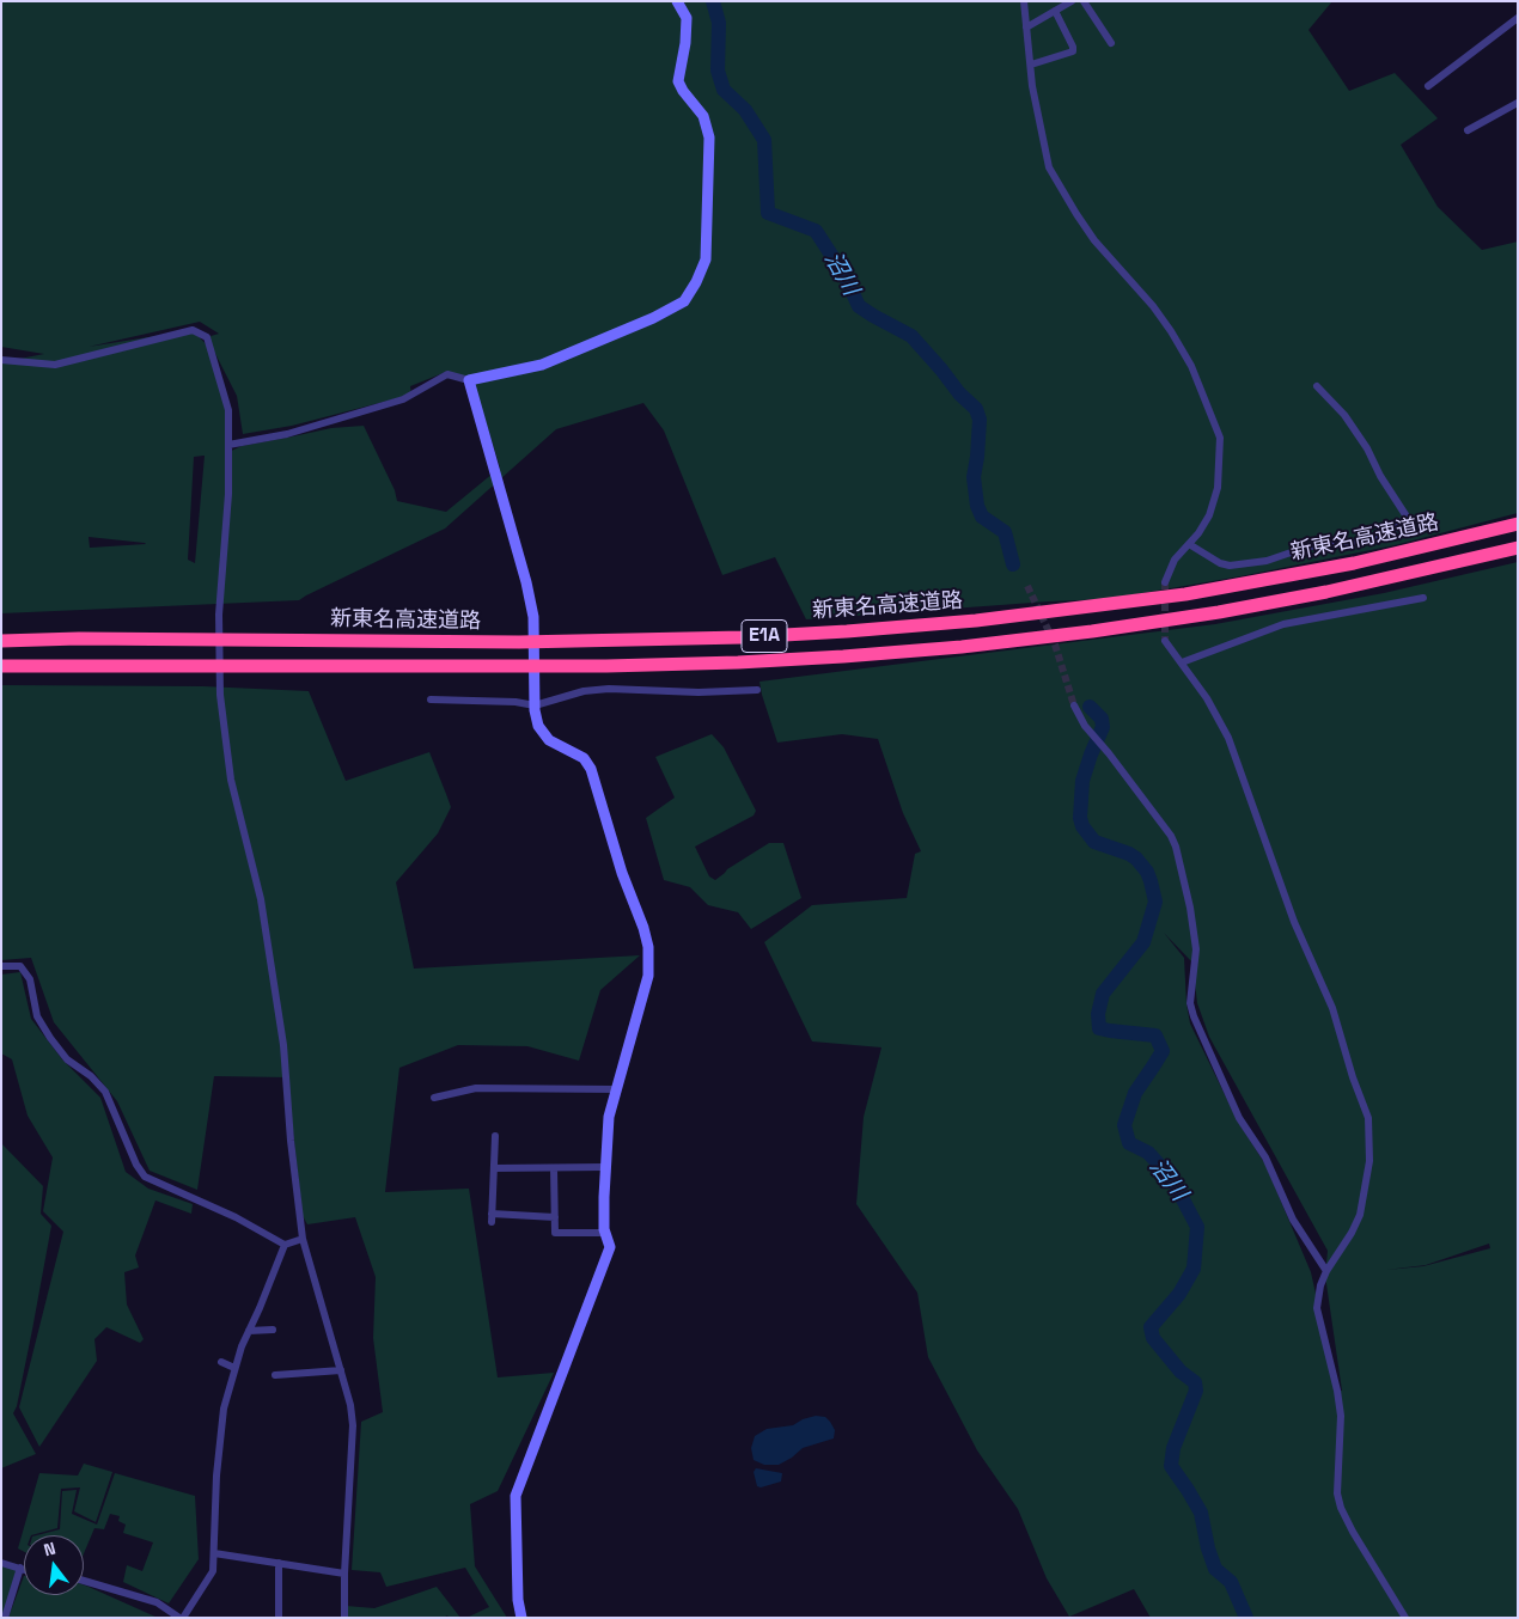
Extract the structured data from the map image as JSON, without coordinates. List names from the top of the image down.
{
  "streets": {
    "highway": ["新東名高速道路", "E1A"]
  },
  "water": ["沼川"],
  "north": "top"
}
